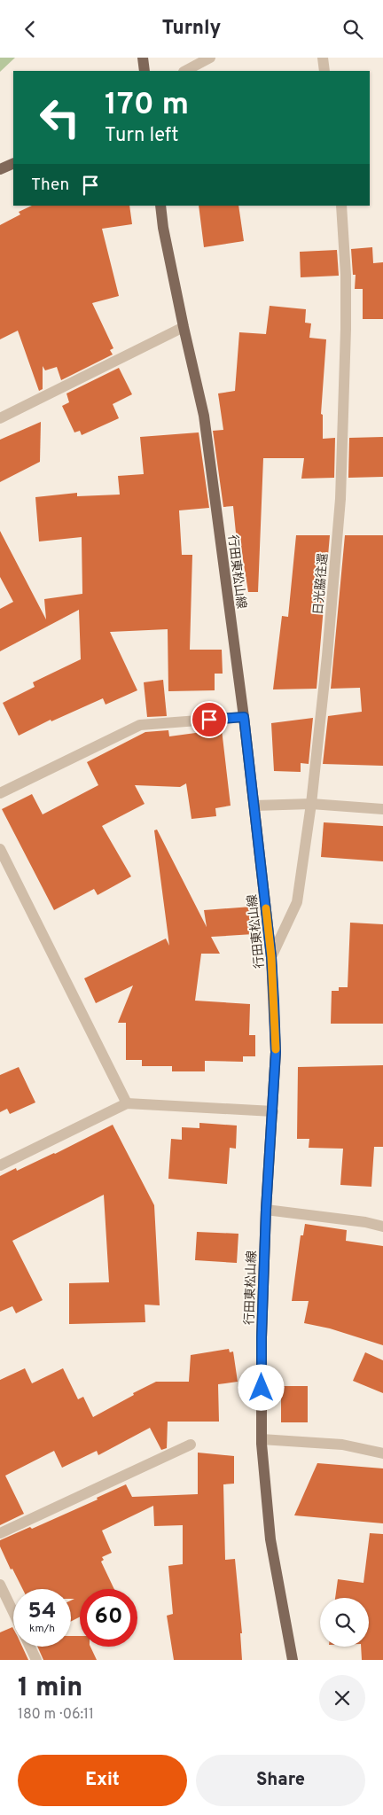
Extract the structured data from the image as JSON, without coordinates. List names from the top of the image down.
{
  "streets": {
    "main road": ["行田東松山線"],
    "street": ["日光脇往還"]
  },
  "crossings": [
    ["行田東松山線", "日光脇往還"]
  ],
  "page": {
    "header": "Turnly",
    "turn": ["170 m", "Turn left"],
    "then": "Then",
    "speed": "54 km/h",
    "limit": "60",
    "heading": ["1 min", "180 m · 06:11"],
    "buttons": ["Exit", "Share"]
  }
}
